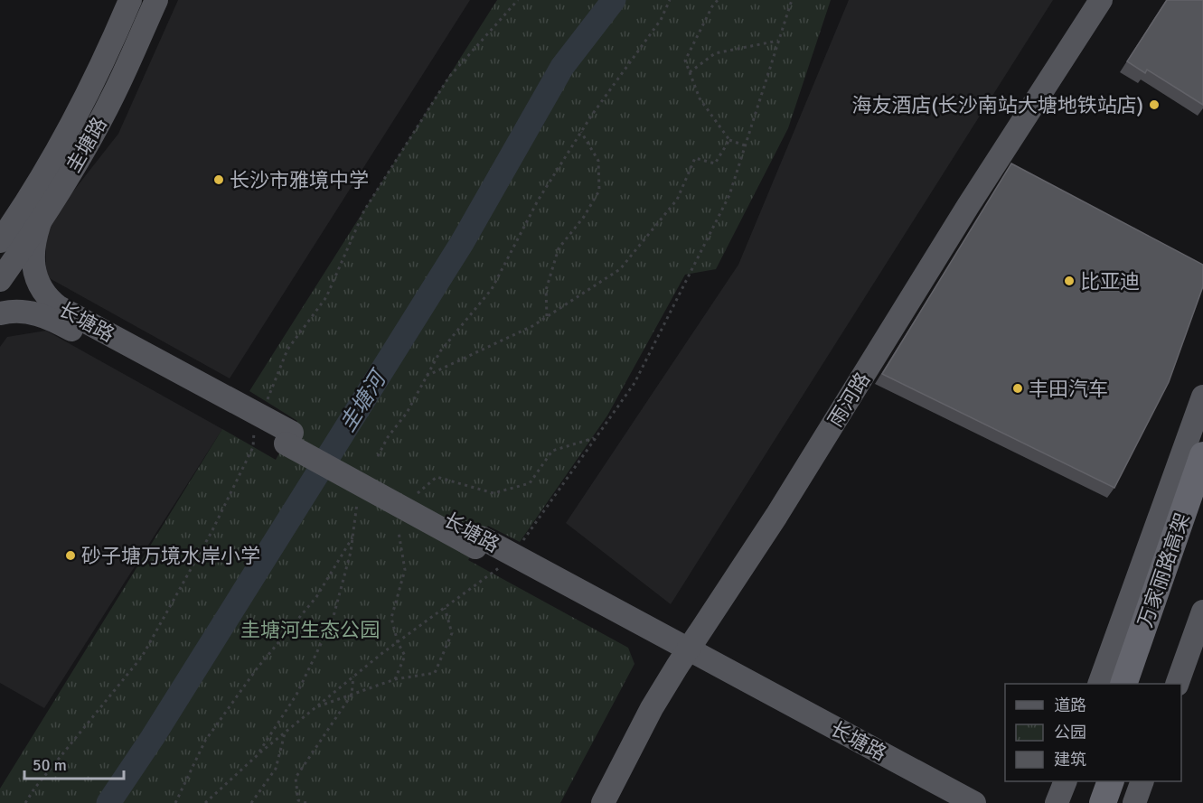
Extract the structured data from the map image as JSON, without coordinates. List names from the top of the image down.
{
  "streets": {
    "highway": ["万家丽路高架"],
    "main road": ["圭塘路", "长塘路", "雨河路"]
  },
  "crossings": [
    ["圭塘路", "长塘路"],
    ["长塘路", "雨河路"]
  ],
  "water": ["圭塘河"],
  "parks": ["圭塘河生态公园"],
  "places": [
    "海友酒店(长沙南站大塘地铁站店)",
    "长沙市雅境中学",
    "比亚迪",
    "丰田汽车",
    "砂子塘万境水岸小学"
  ],
  "legend": ["道路", "公园", "建筑"],
  "scale_bar": "50 m"
}
